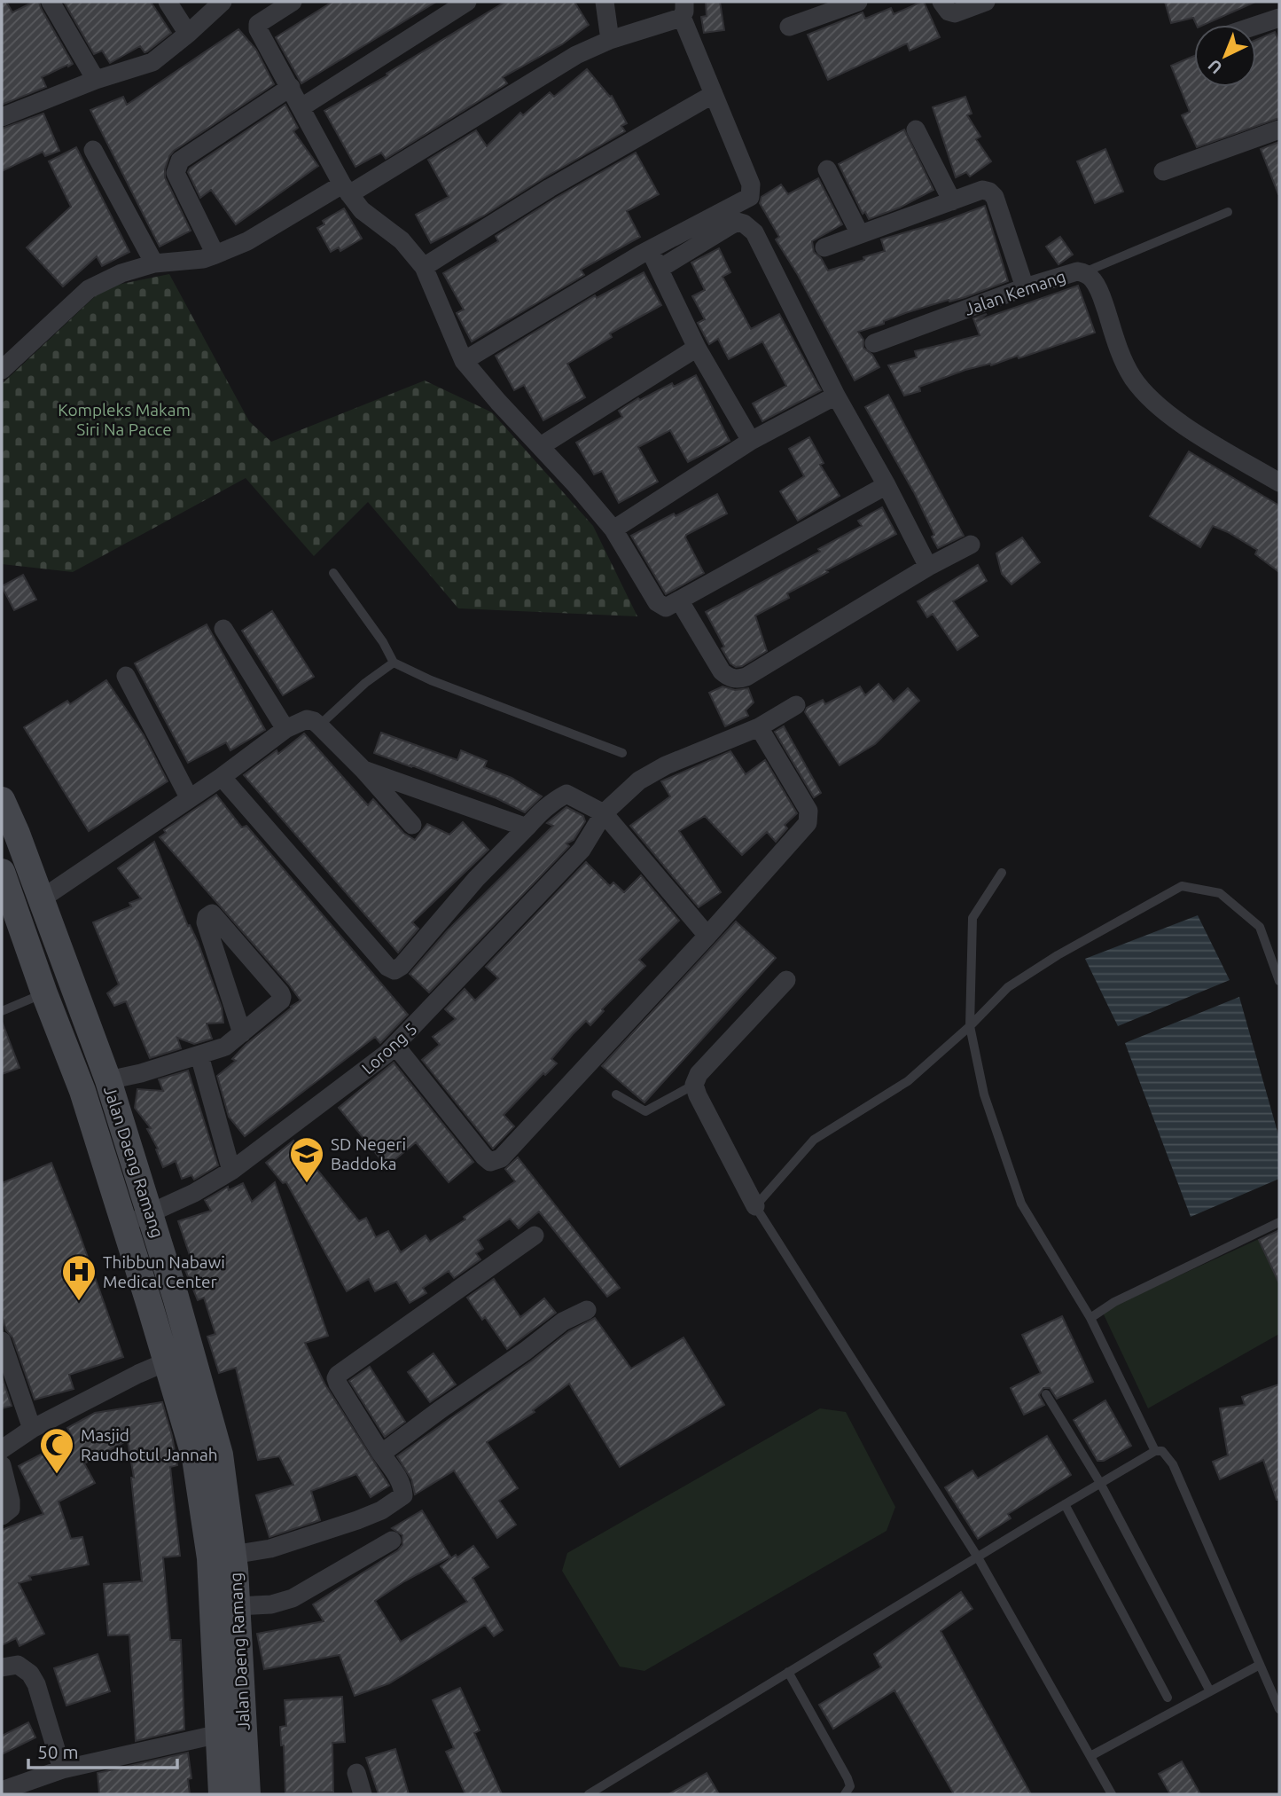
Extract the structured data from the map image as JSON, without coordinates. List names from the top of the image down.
{
  "streets": {
    "main road": ["Jalan Daeng Ramang"],
    "street": ["Jalan Kemang", "Lorong 5"]
  },
  "crossings": [
    ["Lorong 5", "Jalan Daeng Ramang"]
  ],
  "parks": ["Kompleks Makam Siri Na Pacce"],
  "places": {
    "school or university": ["SD Negeri Baddoka"],
    "hospital": ["Thibbun Nabawi Medical Center"],
    "mosque": ["Masjid Raudhotul Jannah"]
  },
  "scale_bar": "50 m",
  "north": "bottom left"
}
